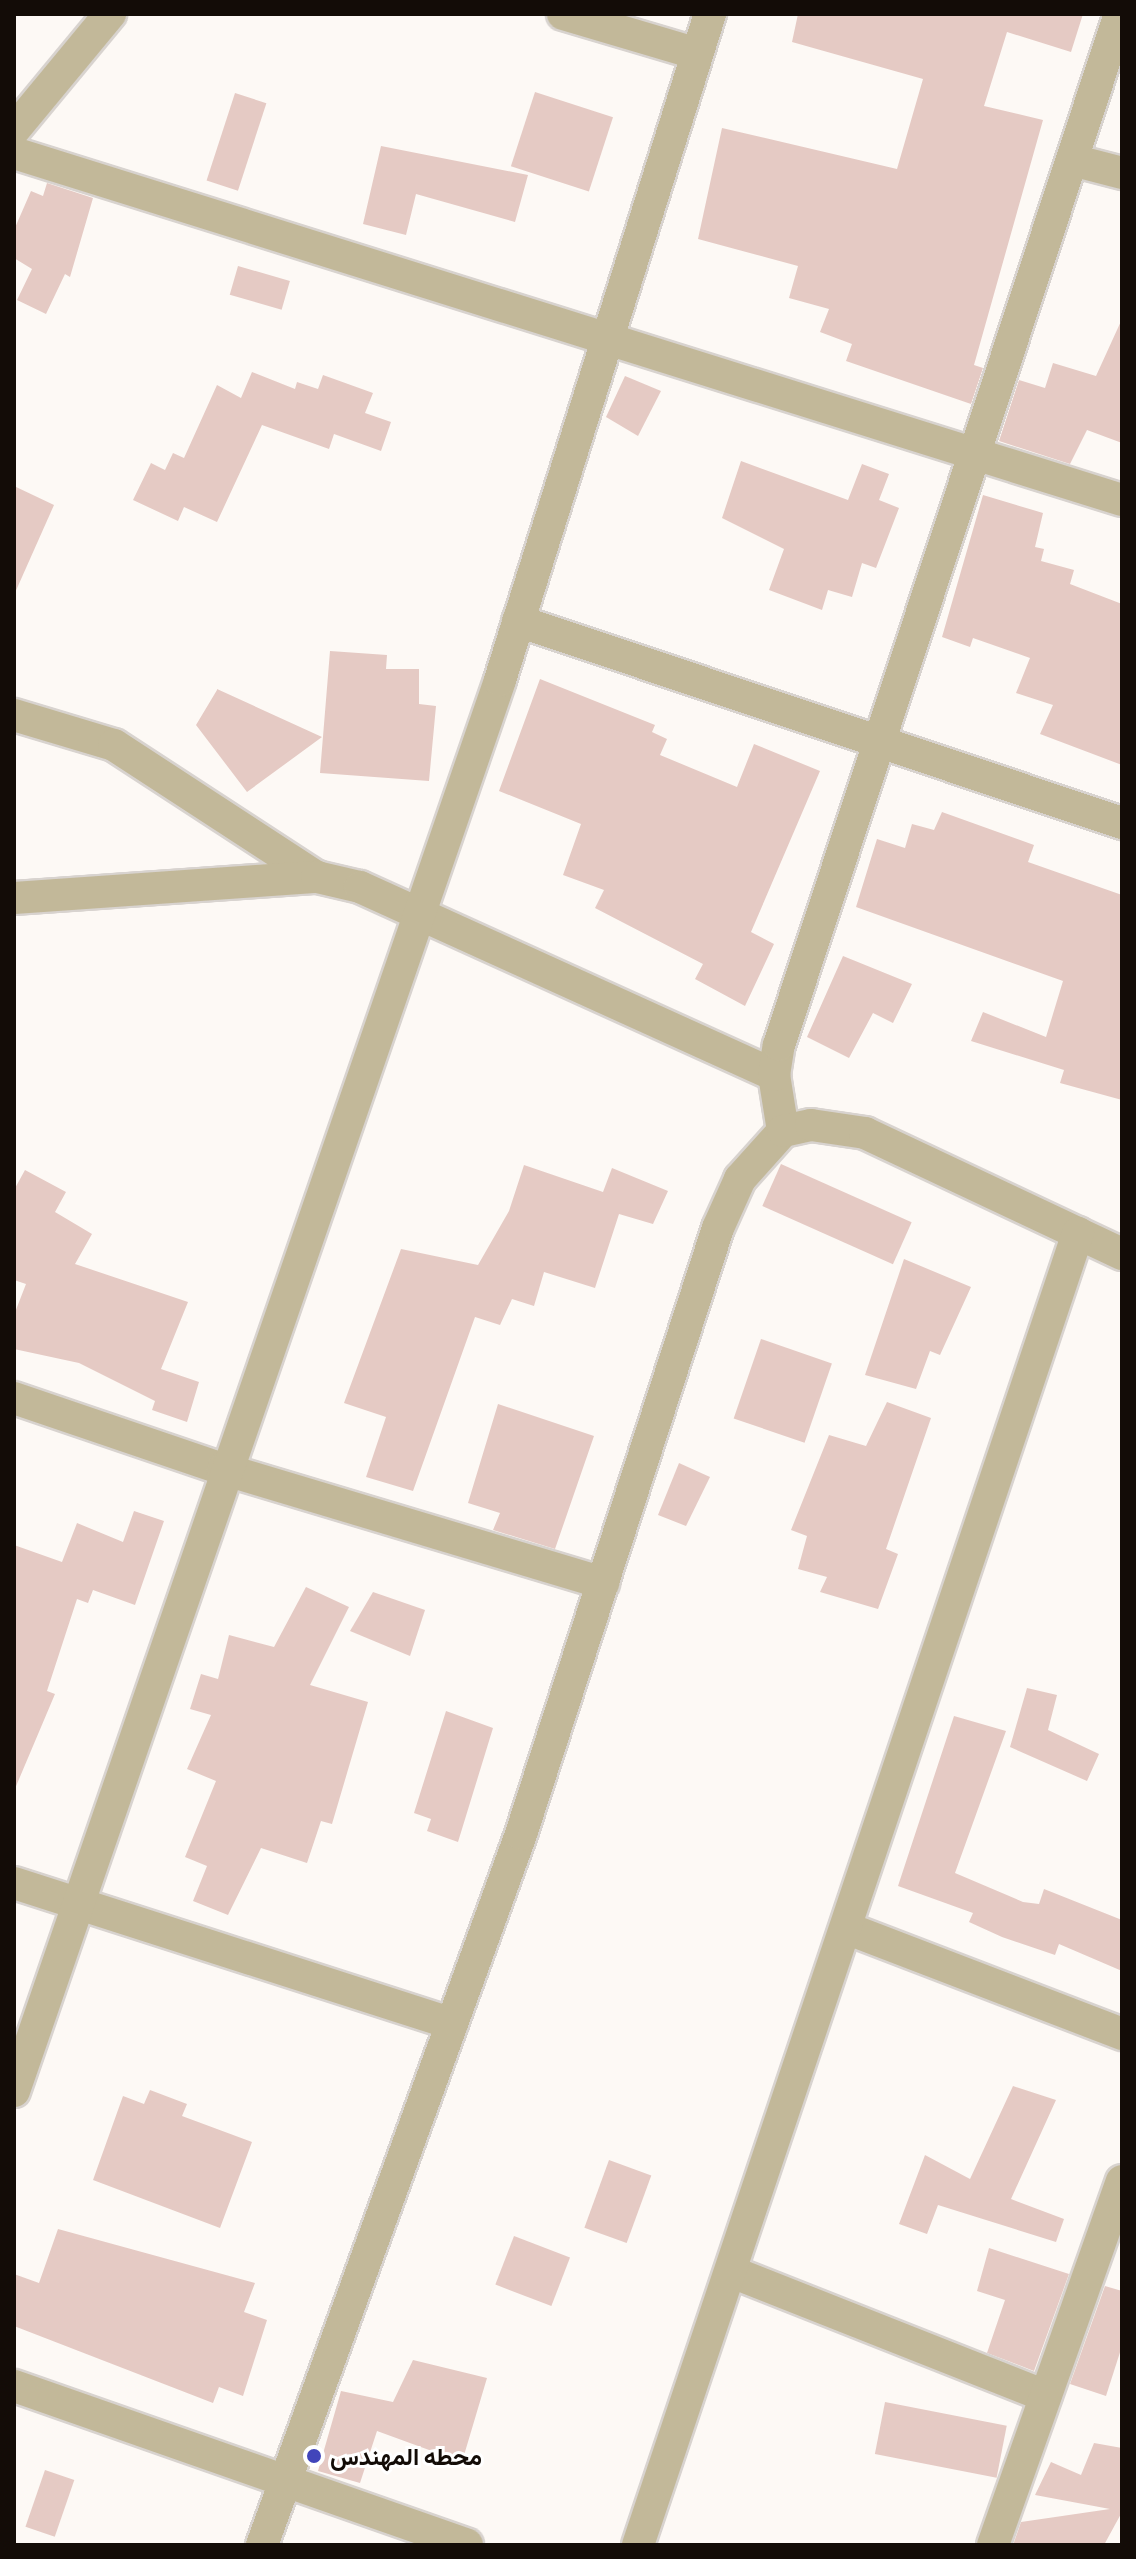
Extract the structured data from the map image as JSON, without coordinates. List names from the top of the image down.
{
  "places": ["محطه المهندس"]
}
